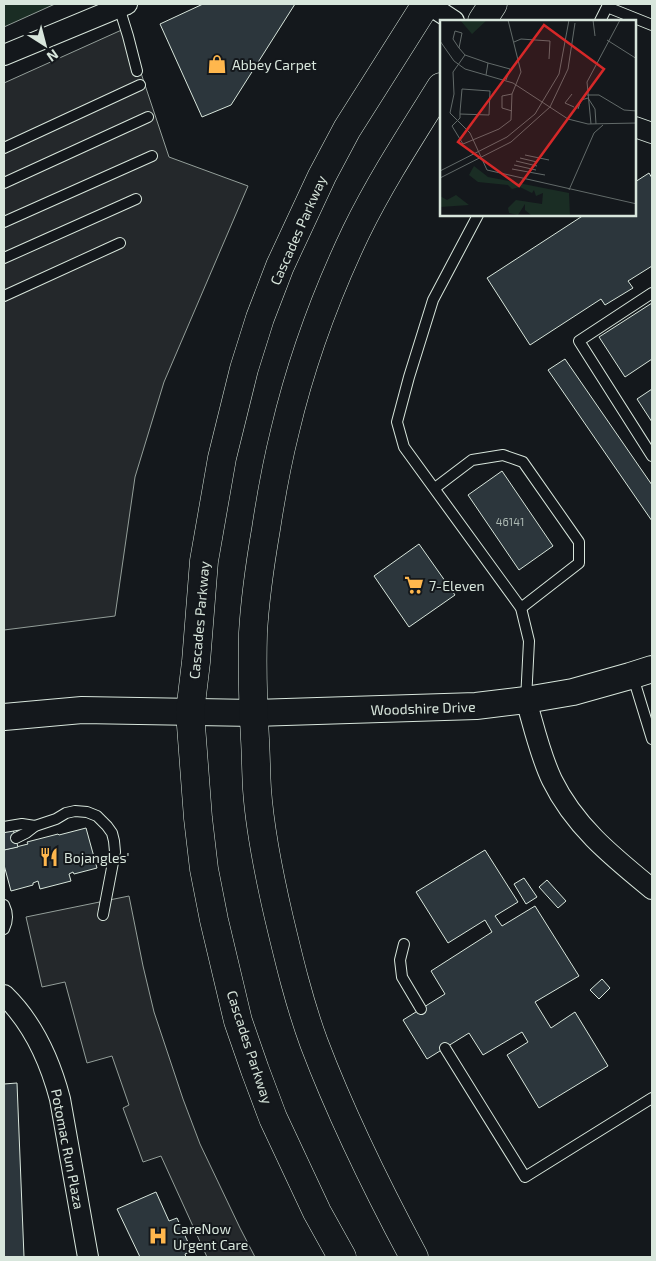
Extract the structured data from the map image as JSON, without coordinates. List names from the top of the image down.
{
  "streets": {
    "main road": ["Cascades Parkway"],
    "street": ["Woodshire Drive", "Potomac Run Plaza"]
  },
  "crossings": [
    ["Cascades Parkway", "Woodshire Drive"]
  ],
  "places": {
    "shop": ["Abbey Carpet"],
    "supermarket": ["7-Eleven"],
    "restaurant": ["Bojangles'"],
    "hospital": ["CareNow Urgent Care"]
  },
  "house_numbers": ["46141"],
  "north": "bottom right"
}
